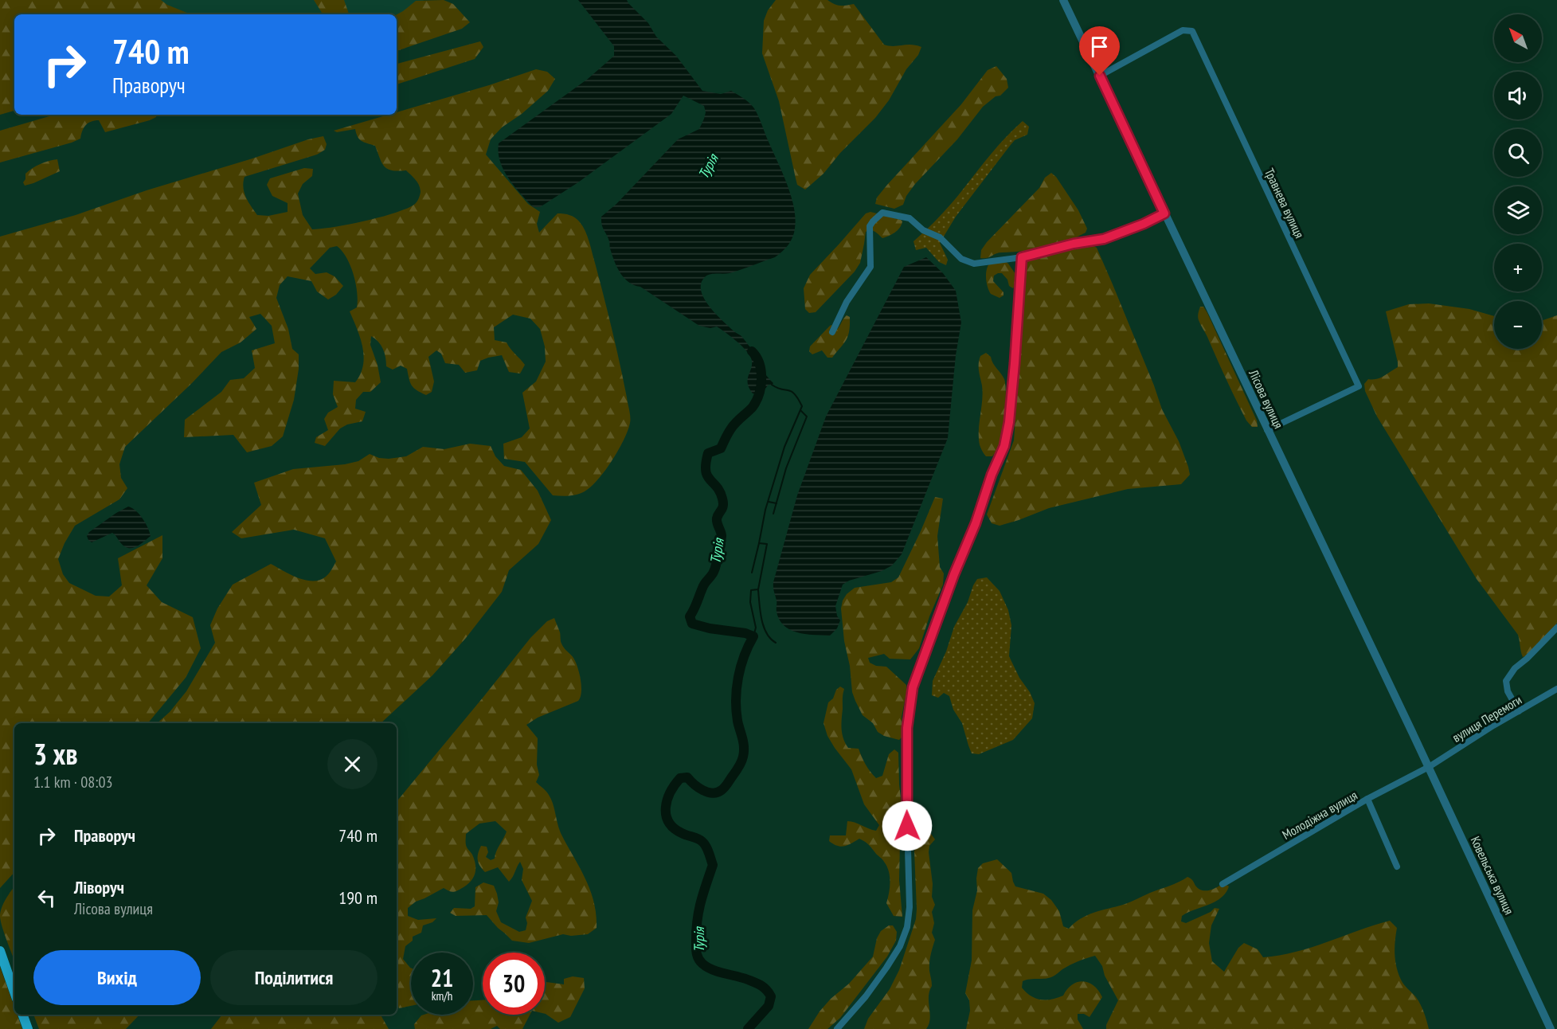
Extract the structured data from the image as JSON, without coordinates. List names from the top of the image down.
{
  "streets": {
    "street": [
      "Травнева вулиця",
      "Лісова вулиця",
      "вулиця Перемоги",
      "Молодіжна вулиця",
      "Ковельська вулиця"
    ]
  },
  "crossings": [
    ["Травнева вулиця", "Лісова вулиця"],
    ["Лісова вулиця", "Ковельська вулиця"],
    ["вулиця Перемоги", "Молодіжна вулиця"],
    ["вулиця Перемоги", "Ковельська вулиця"],
    ["Молодіжна вулиця", "Ковельська вулиця"]
  ],
  "water": ["Турія"],
  "north": "top left",
  "page": {
    "map_buttons": ["+", "−"],
    "turn": ["740 m", "Праворуч"],
    "heading": ["3 хв", "1.1 km · 08:03"],
    "list": [
      {
        "name": "Праворуч",
        "value": "740 m"
      },
      {
        "name": "Ліворуч",
        "note": "Лісова вулиця",
        "value": "190 m"
      }
    ],
    "buttons": ["Вихід", "Поділитися"],
    "speed": "21 km/h",
    "limit": "30"
  }
}
